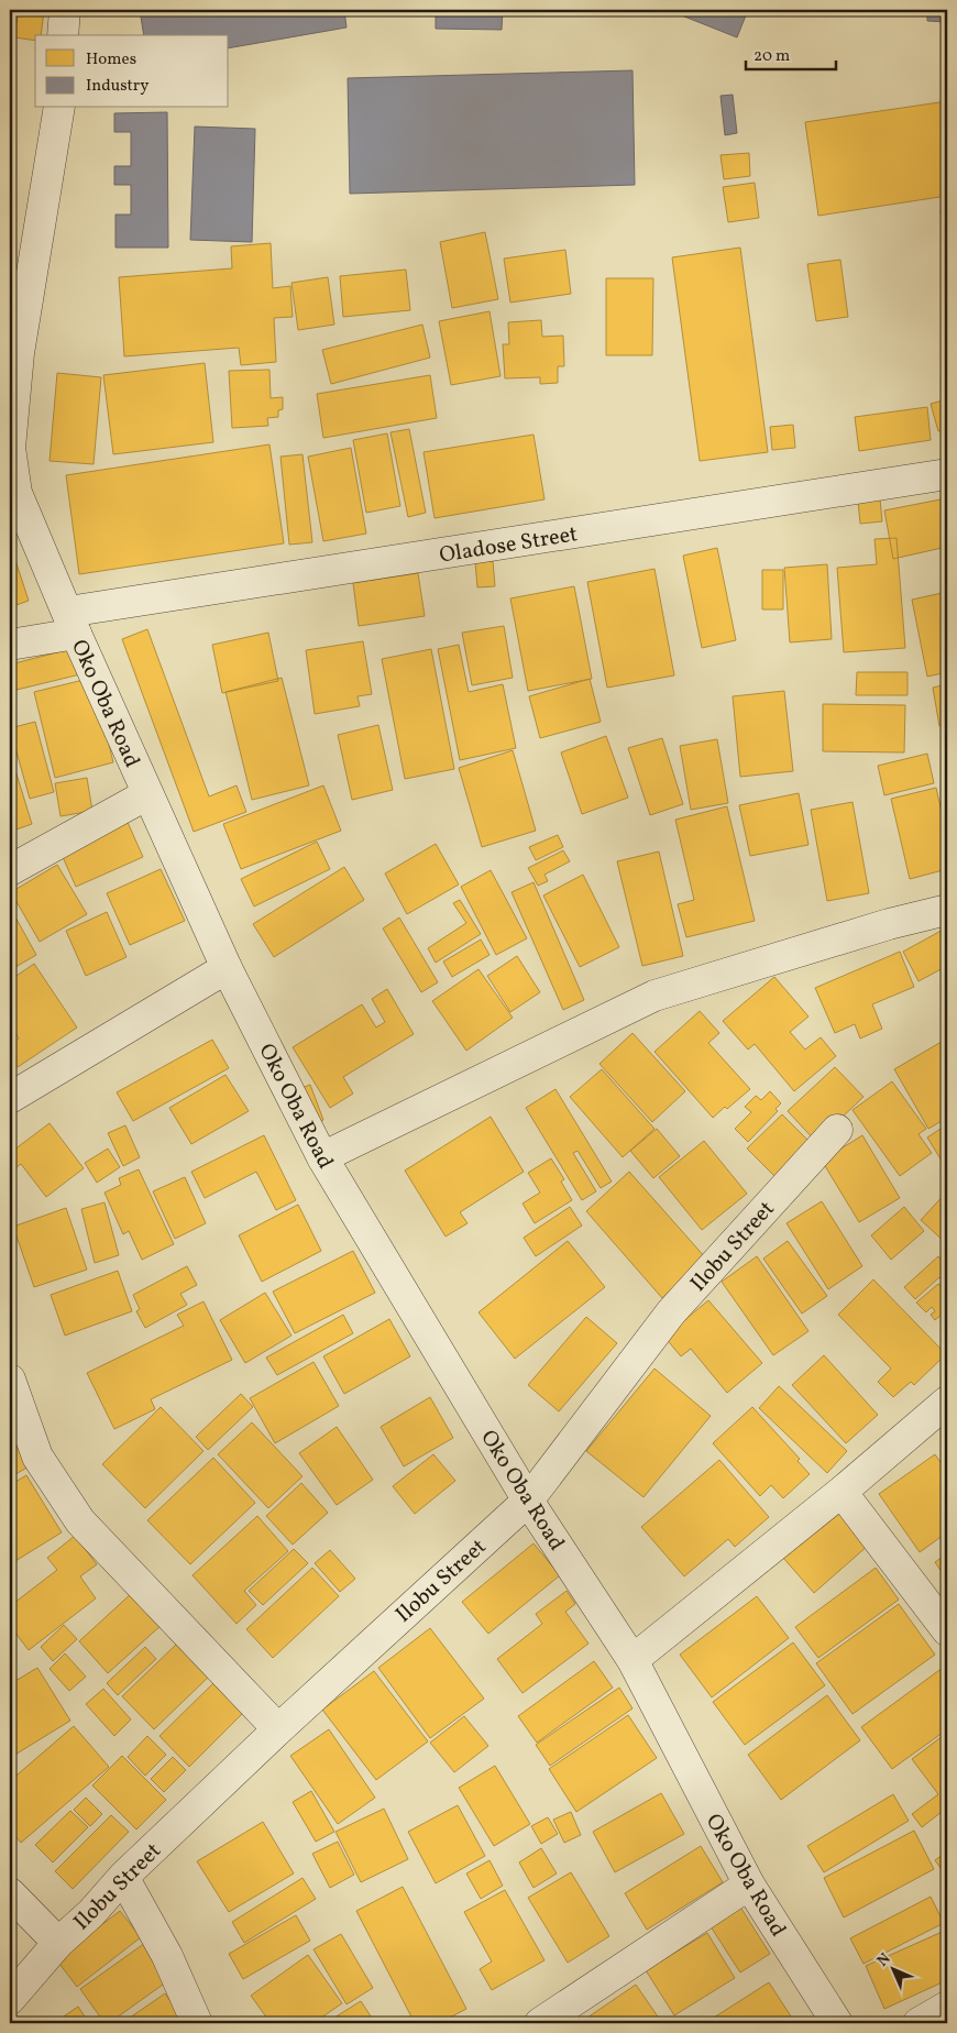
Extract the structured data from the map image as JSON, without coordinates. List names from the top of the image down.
{
  "streets": {
    "street": ["Oladose Street", "Oko Oba Road", "Ilobu Street"]
  },
  "crossings": [
    ["Oladose Street", "Oko Oba Road"],
    ["Oko Oba Road", "Ilobu Street"]
  ],
  "legend": ["Homes", "Industry"],
  "scale_bar": "20 m",
  "north": "top left"
}
